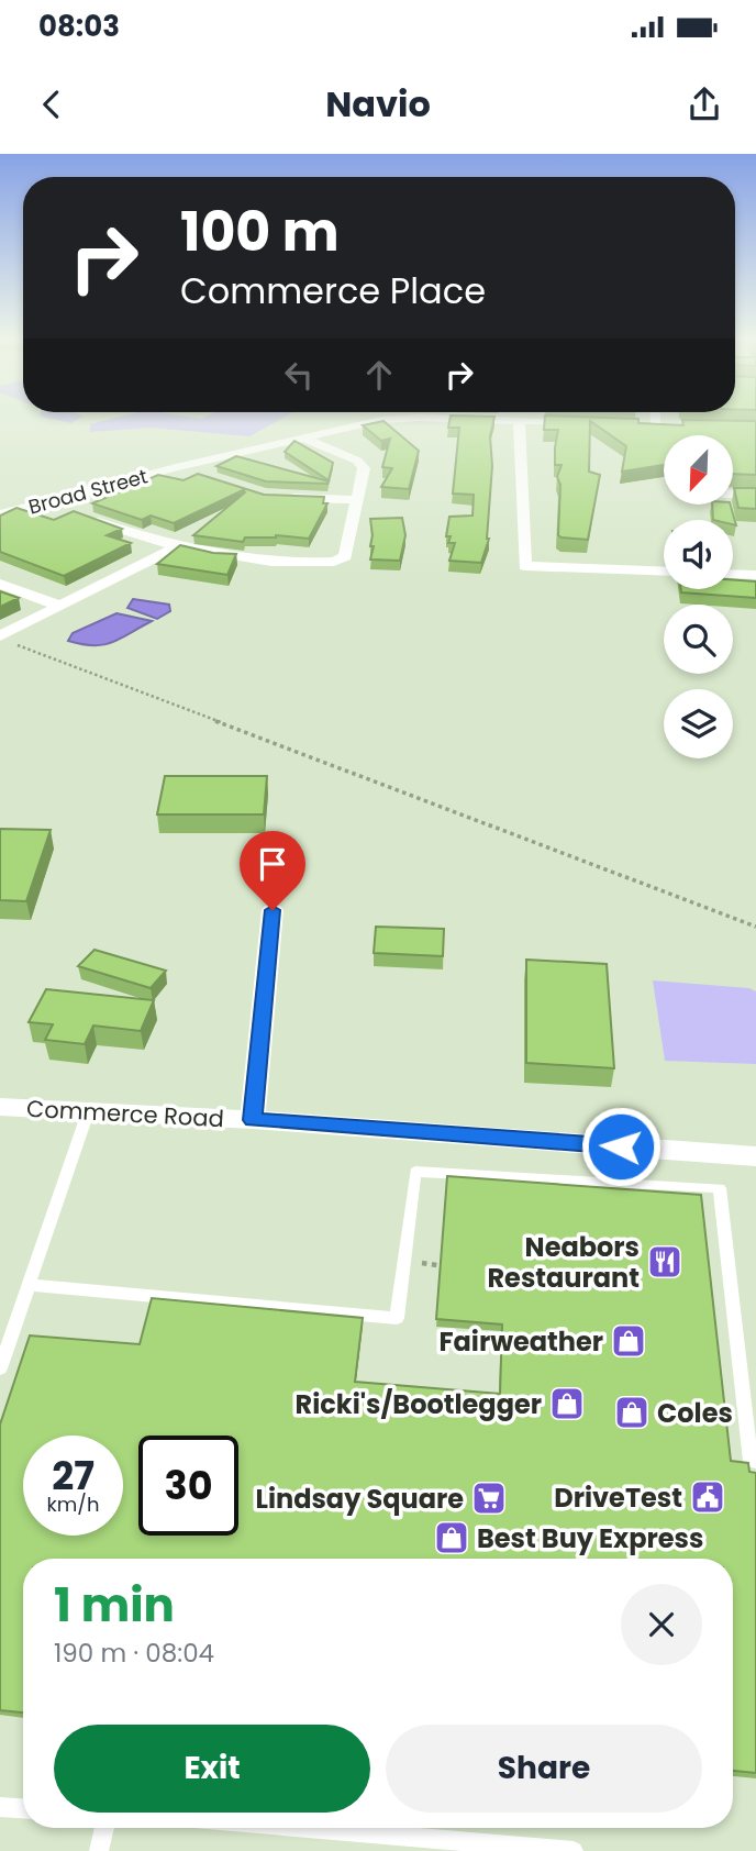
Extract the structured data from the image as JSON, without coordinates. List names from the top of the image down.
{
  "streets": {
    "street": ["Broad Street", "Commerce Road"]
  },
  "places": {
    "restaurant": ["Neabors Restaurant"],
    "shop": [
      "Fairweather",
      "Ricki's/Bootlegger",
      "Coles",
      "Best Buy Express"
    ],
    "public building": ["DriveTest"],
    "supermarket": ["Lindsay Square"]
  },
  "north": "bottom left",
  "page": {
    "status": "08:03",
    "header": "Navio",
    "turn": ["100 m", "Commerce Place"],
    "speed": "27 km/h",
    "limit": "30",
    "heading": ["1 min", "190 m · 08:04"],
    "buttons": ["Exit", "Share"]
  }
}
